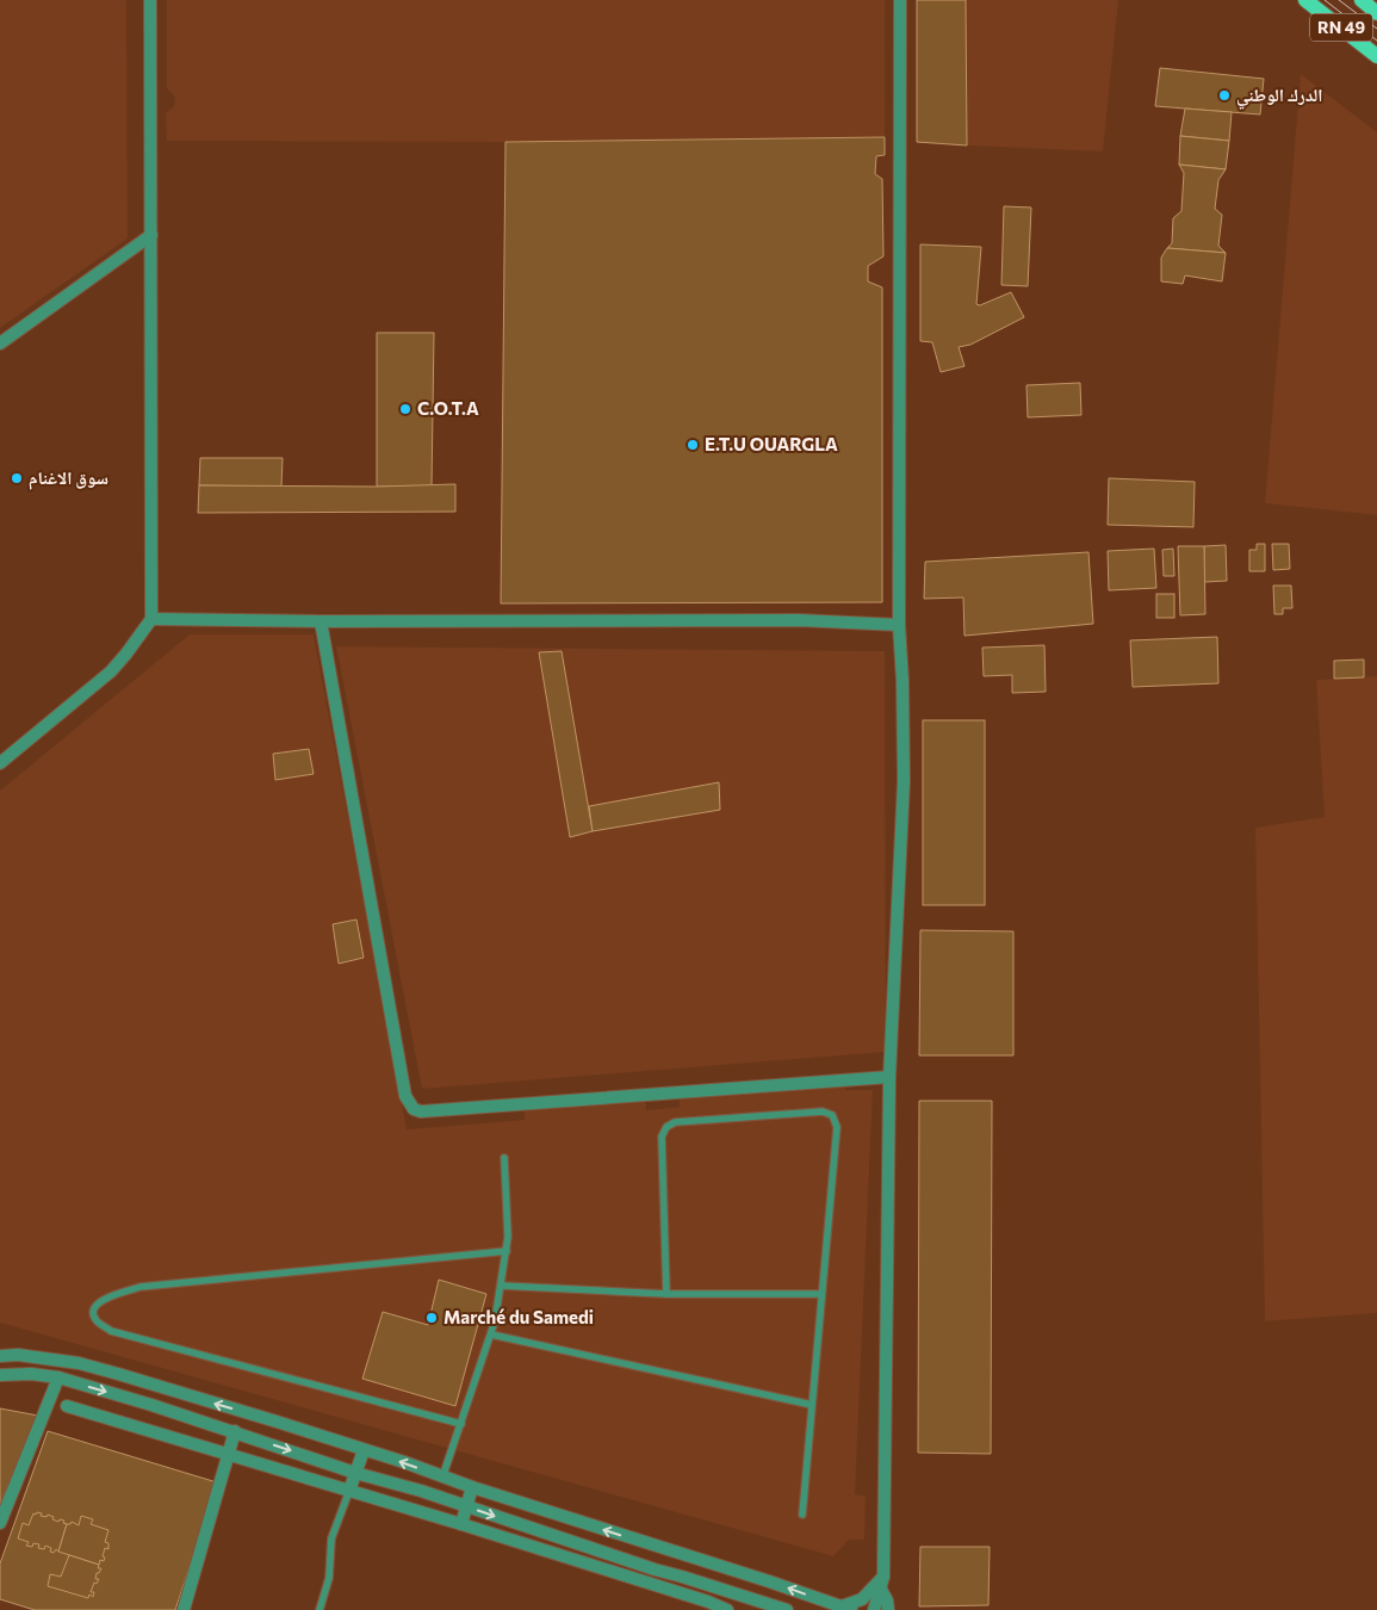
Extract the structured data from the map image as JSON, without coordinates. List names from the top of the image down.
{
  "streets": {
    "main road": ["RN 49"]
  },
  "places": [
    "الدرك الوطني",
    "C.O.T.A",
    "E.T.U OUARGLA",
    "سوق الاغنام",
    "Marché du Samedi"
  ]
}
